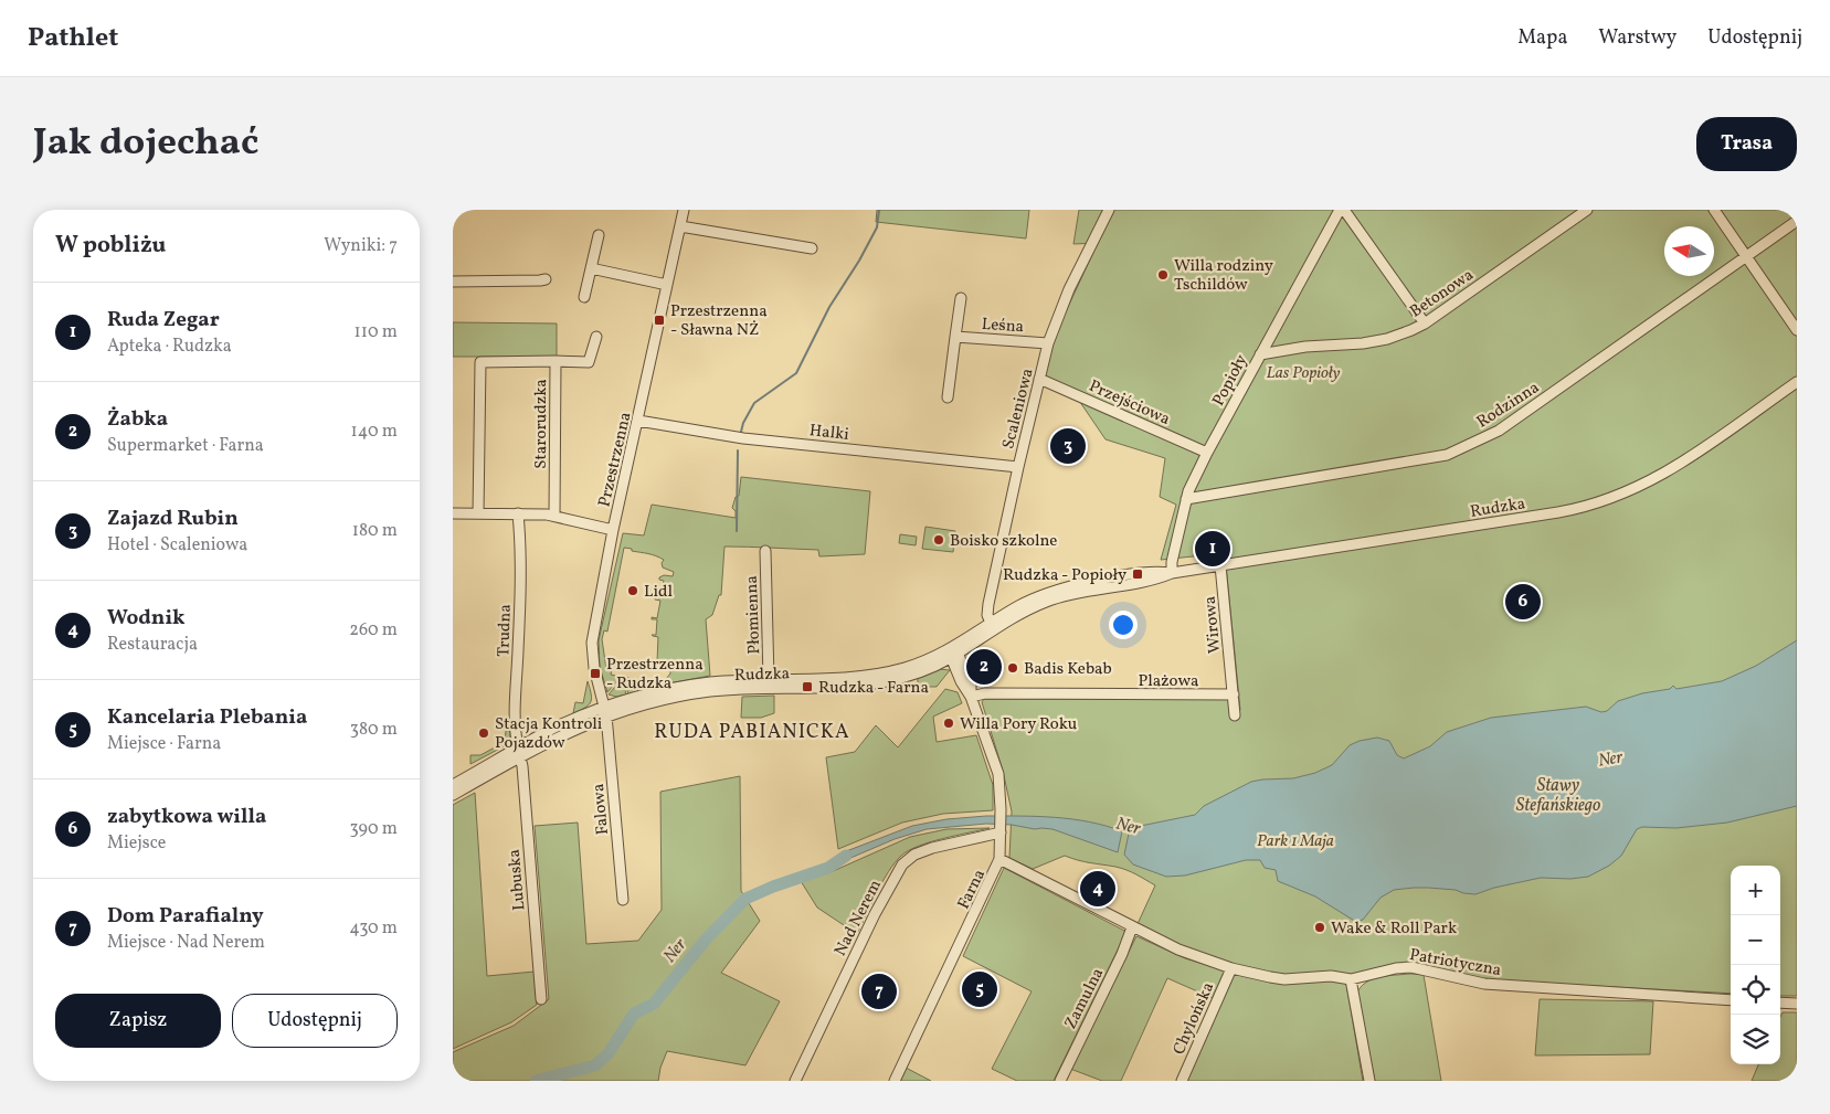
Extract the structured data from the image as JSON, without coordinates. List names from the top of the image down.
{
  "streets": {
    "street": [
      "Betonowa",
      "Leśna",
      "Popioły",
      "Przejściowa",
      "Rodzinna",
      "Scaleniowa",
      "Starorudzka",
      "Halki",
      "Przestrzenna",
      "Rudzka",
      "Płomienna",
      "Wirowa",
      "Trudna",
      "Plażowa",
      "Falowa",
      "Lubuska",
      "Farna",
      "Nad Nerem",
      "Patriotyczna",
      "Zamulna",
      "Chylońska"
    ]
  },
  "crossings": [
    ["Betonowa", "Popioły"],
    ["Leśna", "Scaleniowa"],
    ["Popioły", "Przejściowa"],
    ["Popioły", "Rodzinna"],
    ["Popioły", "Rudzka"],
    ["Przejściowa", "Scaleniowa"],
    ["Scaleniowa", "Halki"],
    ["Scaleniowa", "Rudzka"],
    ["Halki", "Przestrzenna"],
    ["Przestrzenna", "Rudzka"],
    ["Przestrzenna", "Falowa"],
    ["Rudzka", "Płomienna"],
    ["Rudzka", "Wirowa"],
    ["Rudzka", "Trudna"],
    ["Rudzka", "Falowa"],
    ["Rudzka", "Lubuska"],
    ["Rudzka", "Farna"],
    ["Wirowa", "Plażowa"],
    ["Trudna", "Lubuska"],
    ["Plażowa", "Farna"],
    ["Farna", "Nad Nerem"],
    ["Farna", "Patriotyczna"],
    ["Patriotyczna", "Zamulna"],
    ["Patriotyczna", "Chylońska"]
  ],
  "districts": ["RUDA PABIANICKA"],
  "water": ["Ner", "Stawy Stefańskiego"],
  "parks": ["Las Popioły", "Park 1 Maja"],
  "places": {
    "other": [
      "Willa rodziny Tschildów",
      "Boisko szkolne",
      "Lidl",
      "Badis Kebab",
      "Willa Pory Roku",
      "Stacja Kontroli Pojazdów",
      "Wake & Roll Park"
    ],
    "transit": [
      "Przestrzenna - Sławna NŻ",
      "Rudzka - Popioły",
      "Przestrzenna - Rudzka",
      "Rudzka - Farna"
    ]
  },
  "north": "left",
  "page": {
    "header": "Pathlet",
    "nav": ["Mapa", "Warstwy", "Udostępnij"],
    "title": "Jak dojechać",
    "buttons": [
      "Trasa",
      ["Zapisz", "Udostępnij"]
    ],
    "heading": ["W pobliżu", "Wyniki: 7"],
    "list": [
      {
        "mark": "1",
        "name": "Ruda Zegar",
        "note": "Apteka · Rudzka",
        "value": "110 m"
      },
      {
        "mark": "2",
        "name": "Żabka",
        "note": "Supermarket · Farna",
        "value": "140 m"
      },
      {
        "mark": "3",
        "name": "Zajazd Rubin",
        "note": "Hotel · Scaleniowa",
        "value": "180 m"
      },
      {
        "mark": "4",
        "name": "Wodnik",
        "note": "Restauracja",
        "value": "260 m"
      },
      {
        "mark": "5",
        "name": "Kancelaria Plebania",
        "note": "Miejsce · Farna",
        "value": "380 m"
      },
      {
        "mark": "6",
        "name": "zabytkowa willa",
        "note": "Miejsce",
        "value": "390 m"
      },
      {
        "mark": "7",
        "name": "Dom Parafialny",
        "note": "Miejsce · Nad Nerem",
        "value": "430 m"
      }
    ],
    "pins": [
      "3",
      "1",
      "6",
      "2",
      "4",
      "5",
      "7"
    ],
    "map_buttons": ["+", "−"]
  }
}
